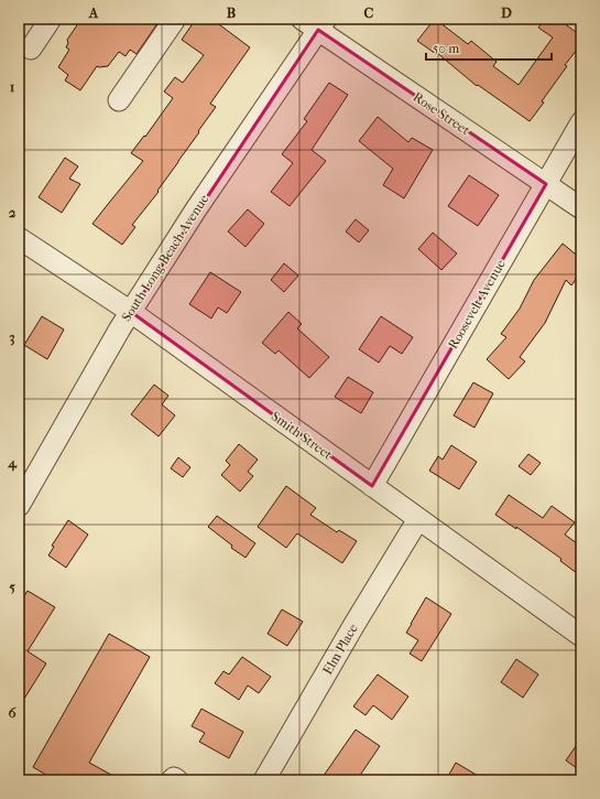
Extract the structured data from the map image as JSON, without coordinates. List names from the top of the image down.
{
  "streets": {
    "street": [
      "Rose Street",
      "South Long Beach Avenue",
      "Roosevelt Avenue",
      "Smith Street",
      "Elm Place"
    ]
  },
  "crossings": [
    ["Rose Street", "South Long Beach Avenue"],
    ["Rose Street", "Roosevelt Avenue"],
    ["South Long Beach Avenue", "Smith Street"],
    ["Roosevelt Avenue", "Smith Street"],
    ["Smith Street", "Elm Place"]
  ],
  "scale_bar": "50 m",
  "grid": {
    "columns": [
      "A",
      "B",
      "C",
      "D"
    ],
    "rows": [
      "1",
      "2",
      "3",
      "4",
      "5",
      "6"
    ]
  }
}
